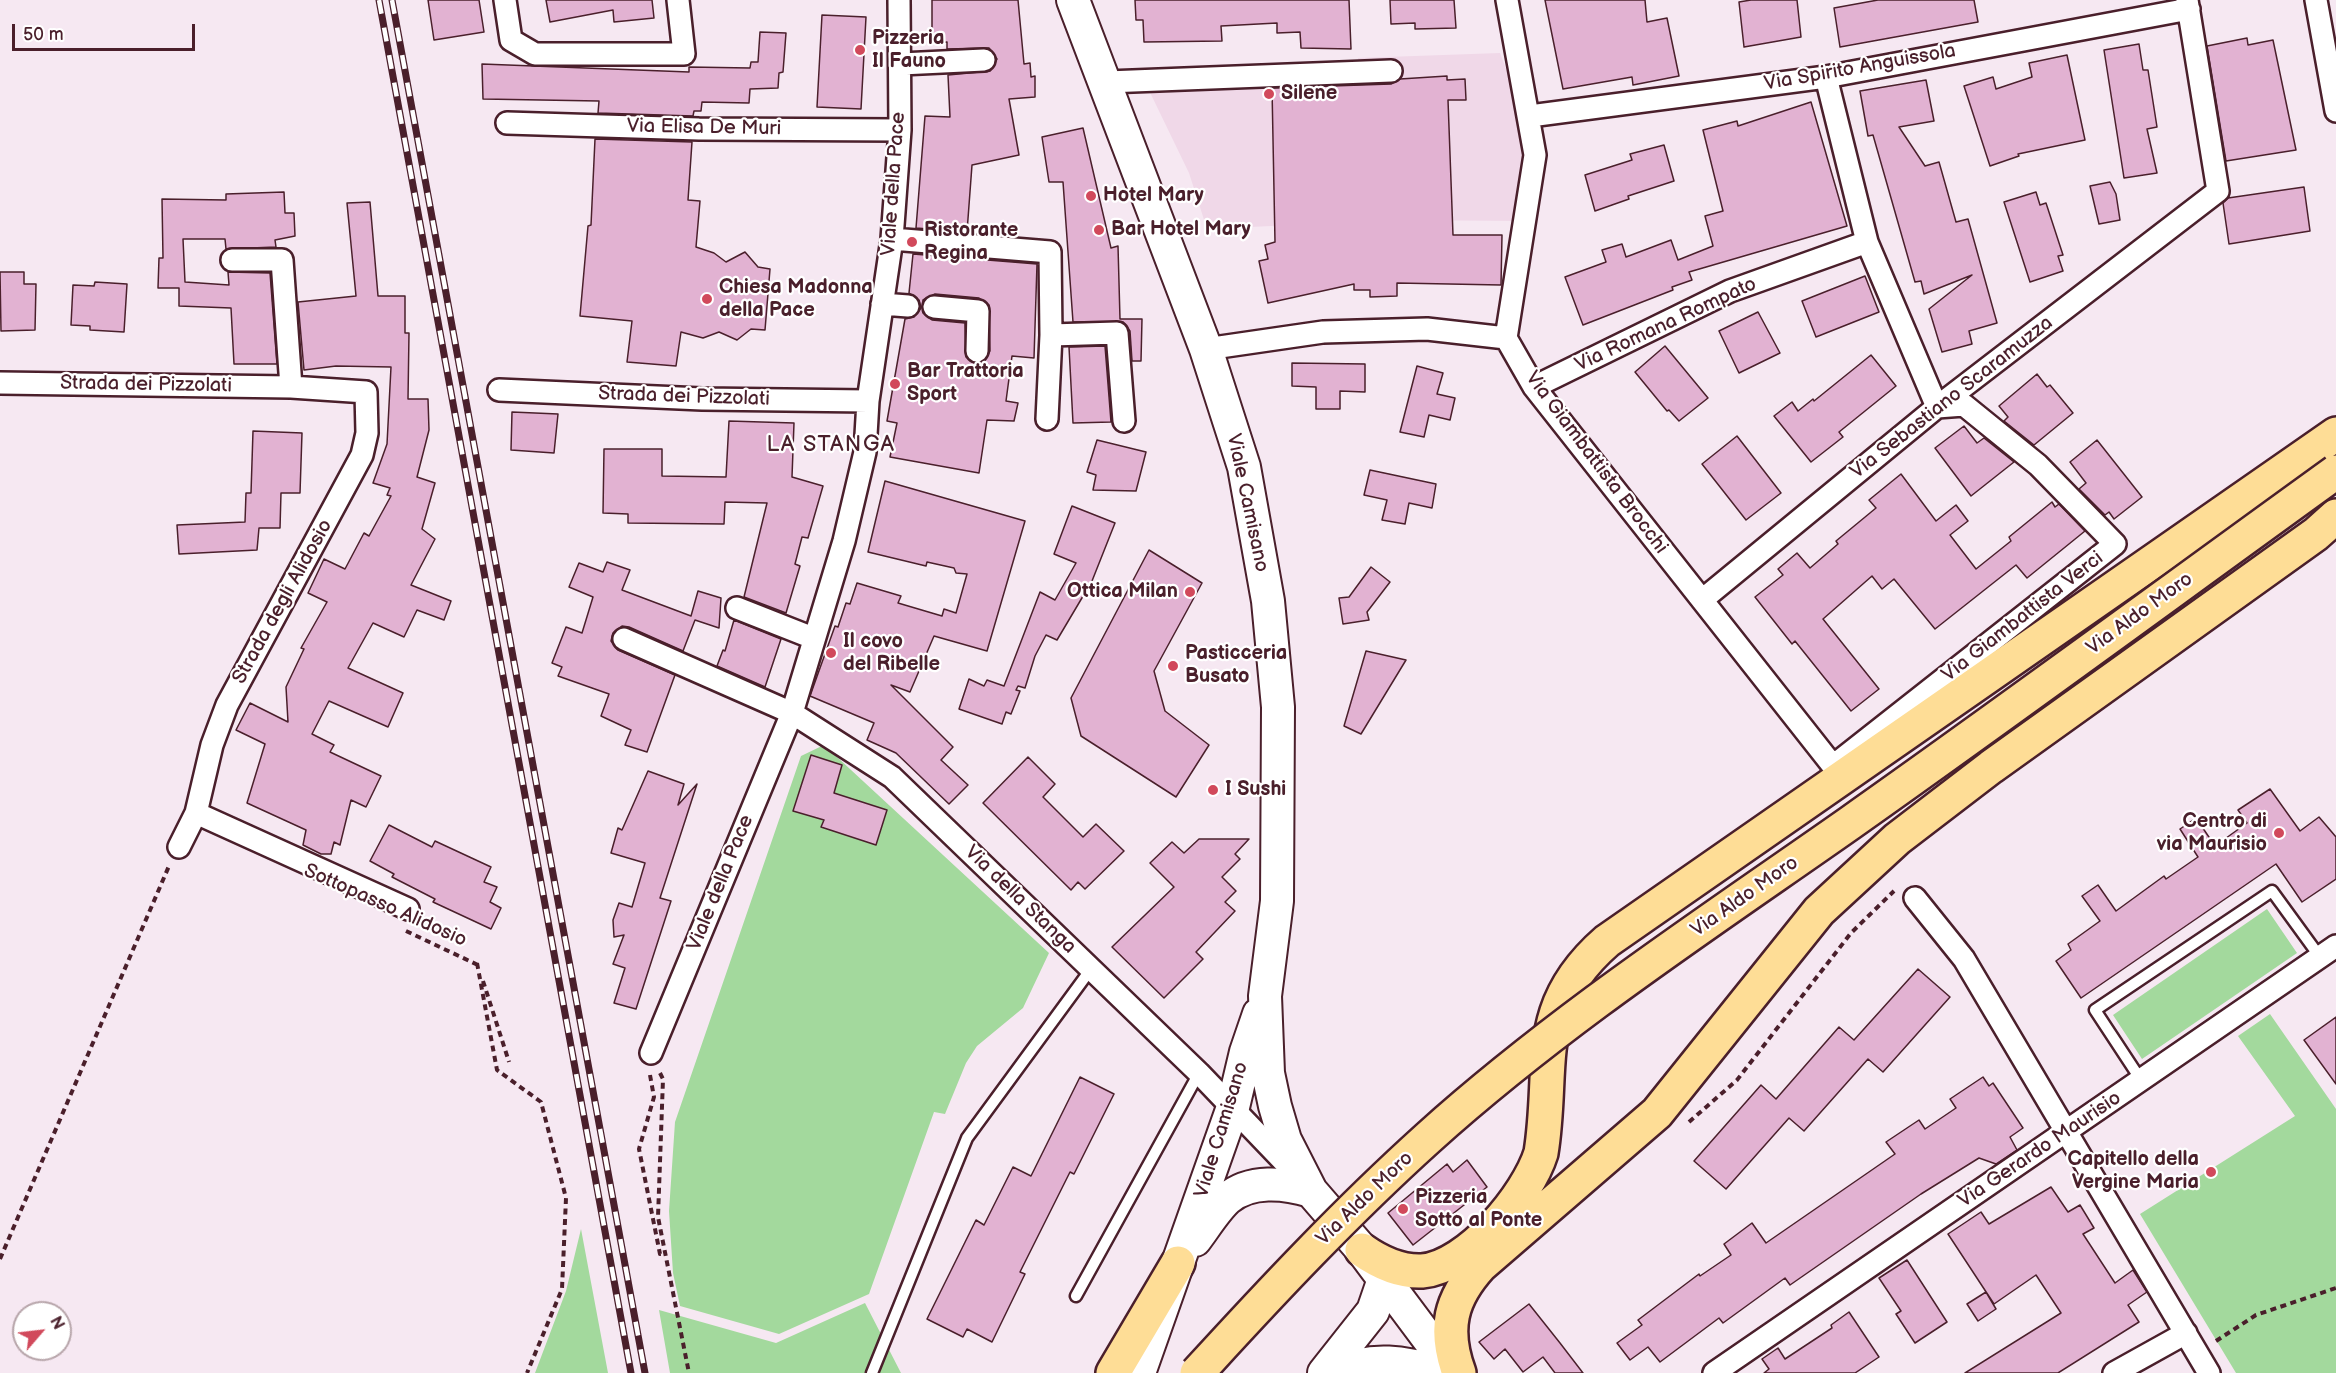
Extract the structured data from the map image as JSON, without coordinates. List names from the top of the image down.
{
  "streets": {
    "main road": ["Viale Camisano", "Via Aldo Moro"],
    "street": [
      "Via Spirito Anguissola",
      "Via Elisa De Muri",
      "Viale della Pace",
      "Via Romana Rompato",
      "Strada dei Pizzolati",
      "Via Sebastiano Scaramuzza",
      "Via Giambattista Brocchi",
      "Strada degli Alidosio",
      "Via Giambattista Verci",
      "Via della Stanga",
      "Via Gerardo Maurisio"
    ],
    "path": ["Sottopasso Alidosio"]
  },
  "crossings": [
    ["Via Spirito Anguissola", "Via Sebastiano Scaramuzza"],
    ["Via Elisa De Muri", "Viale della Pace"],
    ["Viale della Pace", "Strada dei Pizzolati"],
    ["Viale della Pace", "Via della Stanga"],
    ["Via Romana Rompato", "Via Giambattista Brocchi"],
    ["Strada dei Pizzolati", "Strada degli Alidosio"],
    ["Via Sebastiano Scaramuzza", "Via Giambattista Brocchi"],
    ["Via Sebastiano Scaramuzza", "Via Giambattista Verci"],
    ["Via Giambattista Brocchi", "Via Giambattista Verci"],
    ["Viale Camisano", "Via della Stanga"]
  ],
  "districts": ["LA STANGA"],
  "places": [
    "Pizzeria Il Fauno",
    "Silene",
    "Hotel Mary",
    "Bar Hotel Mary",
    "Ristorante Regina",
    "Chiesa Madonna della Pace",
    "Bar Trattoria Sport",
    "Ottica Milan",
    "Il covo del Ribelle",
    "Pasticceria Busato",
    "I Sushi",
    "Centro di via Maurisio",
    "Capitello della Vergine Maria",
    "Pizzeria Sotto al Ponte"
  ],
  "scale_bar": "50 m",
  "north": "top right"
}
